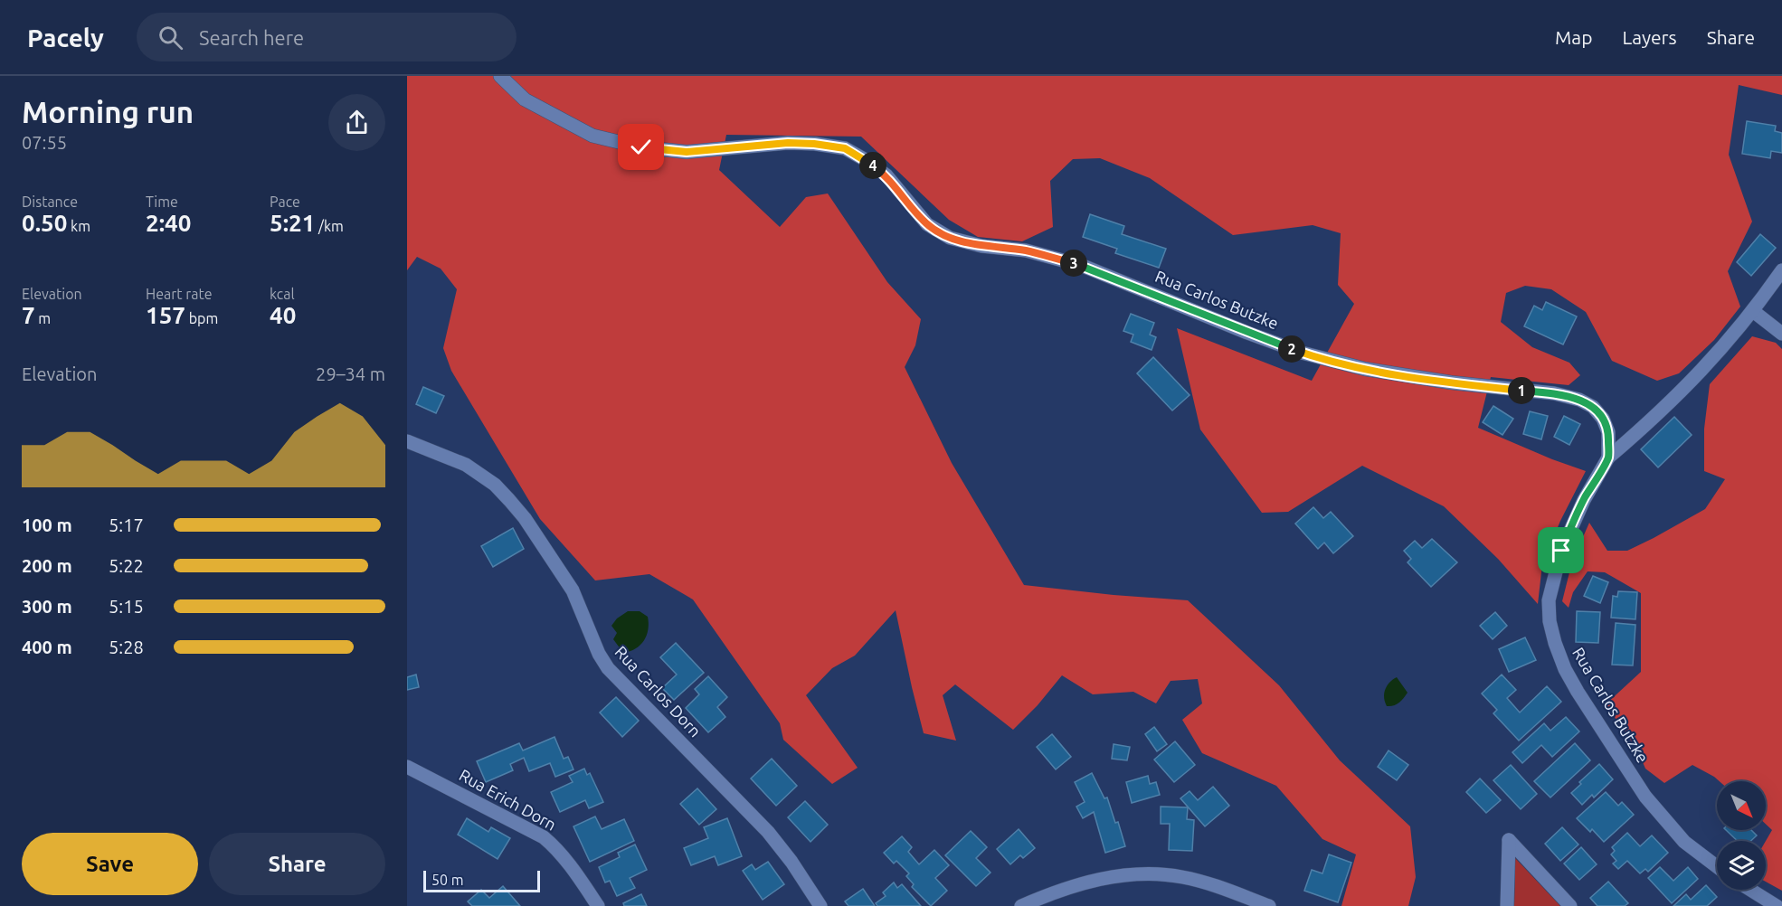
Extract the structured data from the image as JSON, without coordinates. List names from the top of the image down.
{
  "streets": {
    "street": ["Rua Carlos Butzke", "Rua Carlos Dorn", "Rua Erich Dorn"]
  },
  "scale_bar": "50 m",
  "north": "bottom right",
  "page": {
    "header": "Pacely",
    "search": "Search here",
    "nav": ["Map", "Layers", "Share"],
    "heading": ["Morning run", "07:55"],
    "pins": [
      "4",
      "3",
      "2",
      "1"
    ],
    "stats": [
      ["Distance", "0.50 km"],
      ["Time", "2:40"],
      ["Pace", "5:21 /km"],
      ["Elevation", "7 m"],
      ["Heart rate", "157 bpm"],
      ["kcal", "40"]
    ],
    "chart": ["Elevation", "29–34 m"],
    "list": [
      {
        "name": "100 m",
        "note": "5:17"
      },
      {
        "name": "200 m",
        "note": "5:22"
      },
      {
        "name": "300 m",
        "note": "5:15"
      },
      {
        "name": "400 m",
        "note": "5:28"
      }
    ],
    "buttons": ["Save", "Share"],
    "scale": "50 m"
  }
}
